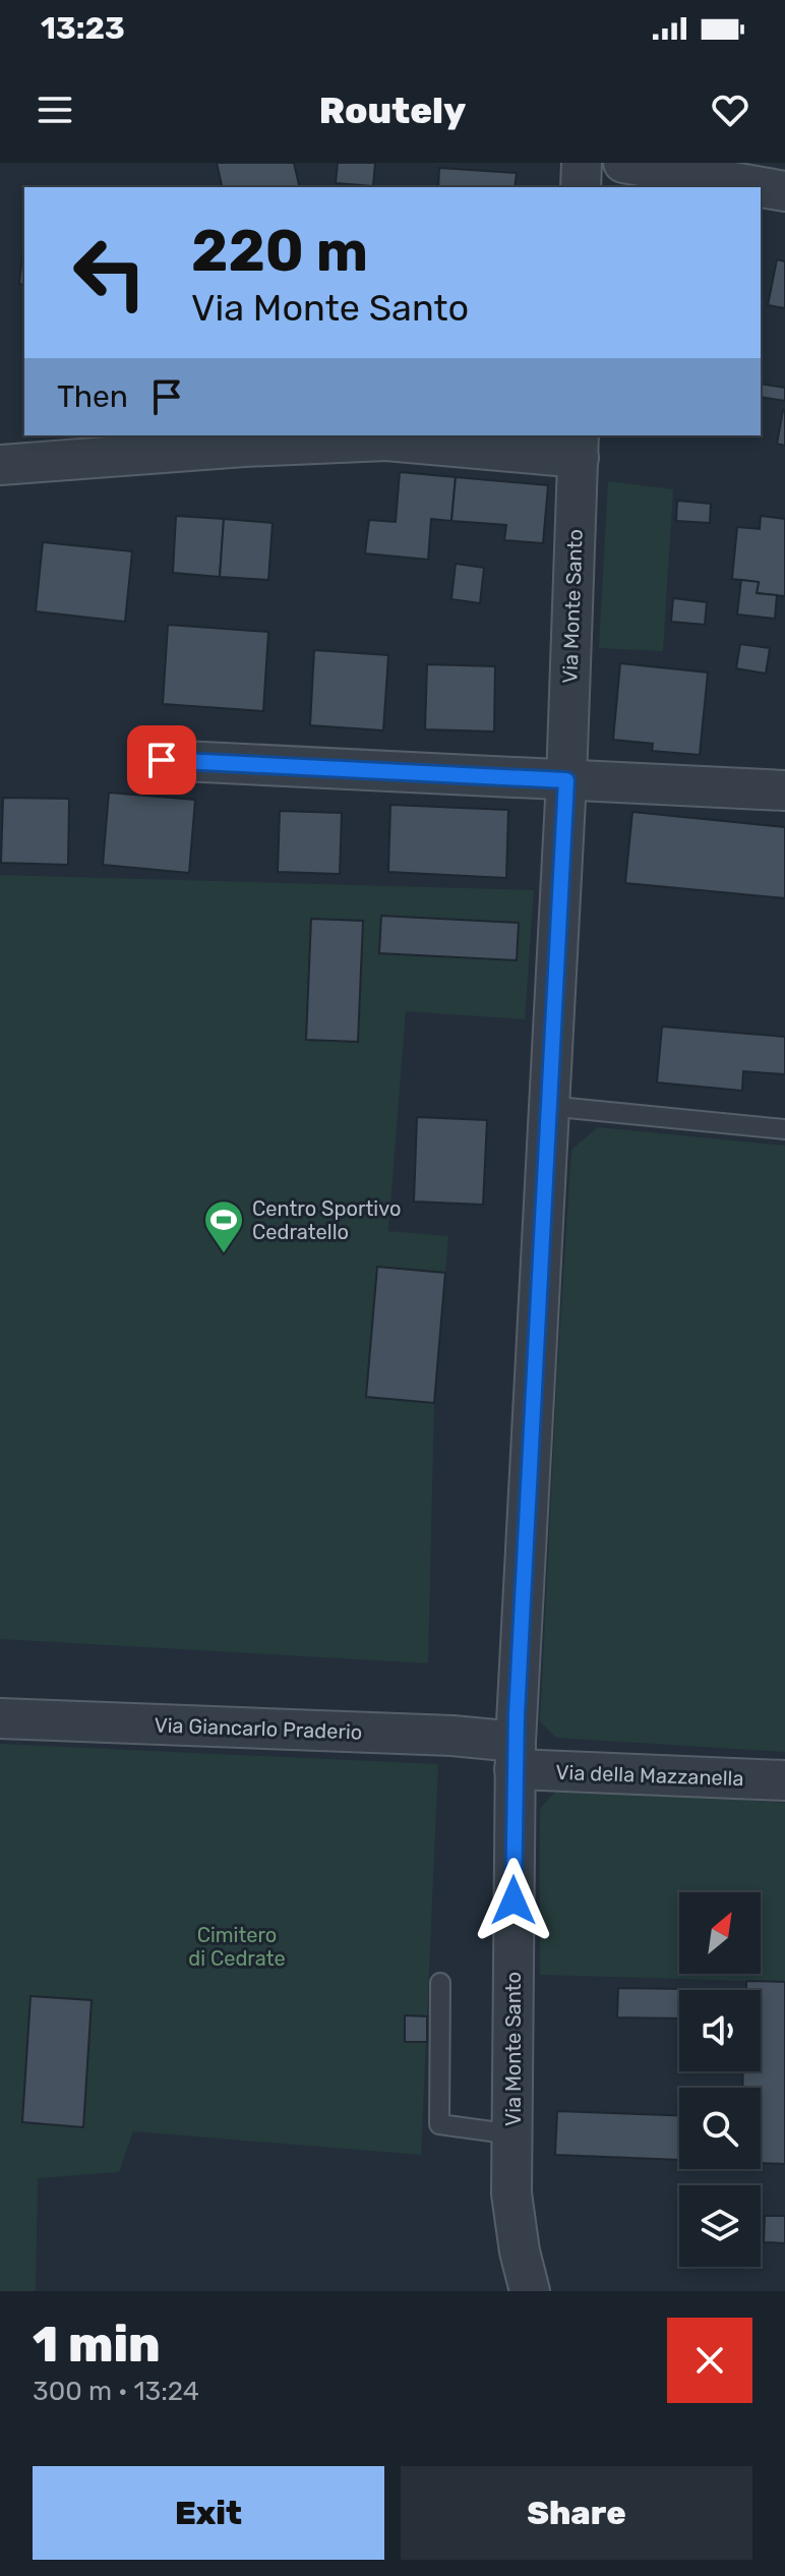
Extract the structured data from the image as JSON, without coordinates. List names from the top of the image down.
{
  "streets": {
    "street": ["Via Monte Santo", "Via Giancarlo Praderio", "Via della Mazzanella"]
  },
  "crossings": [
    ["Via Monte Santo", "Via Giancarlo Praderio"],
    ["Via Monte Santo", "Via della Mazzanella"],
    ["Via Giancarlo Praderio", "Via della Mazzanella"]
  ],
  "parks": ["Cimitero di Cedrate"],
  "places": {
    "sports": ["Centro Sportivo Cedratello"]
  },
  "north": "top right",
  "page": {
    "status": "13:23",
    "header": "Routely",
    "turn": ["220 m", "Via Monte Santo"],
    "then": "Then",
    "heading": ["1 min", "300 m · 13:24"],
    "buttons": ["Exit", "Share"]
  }
}
